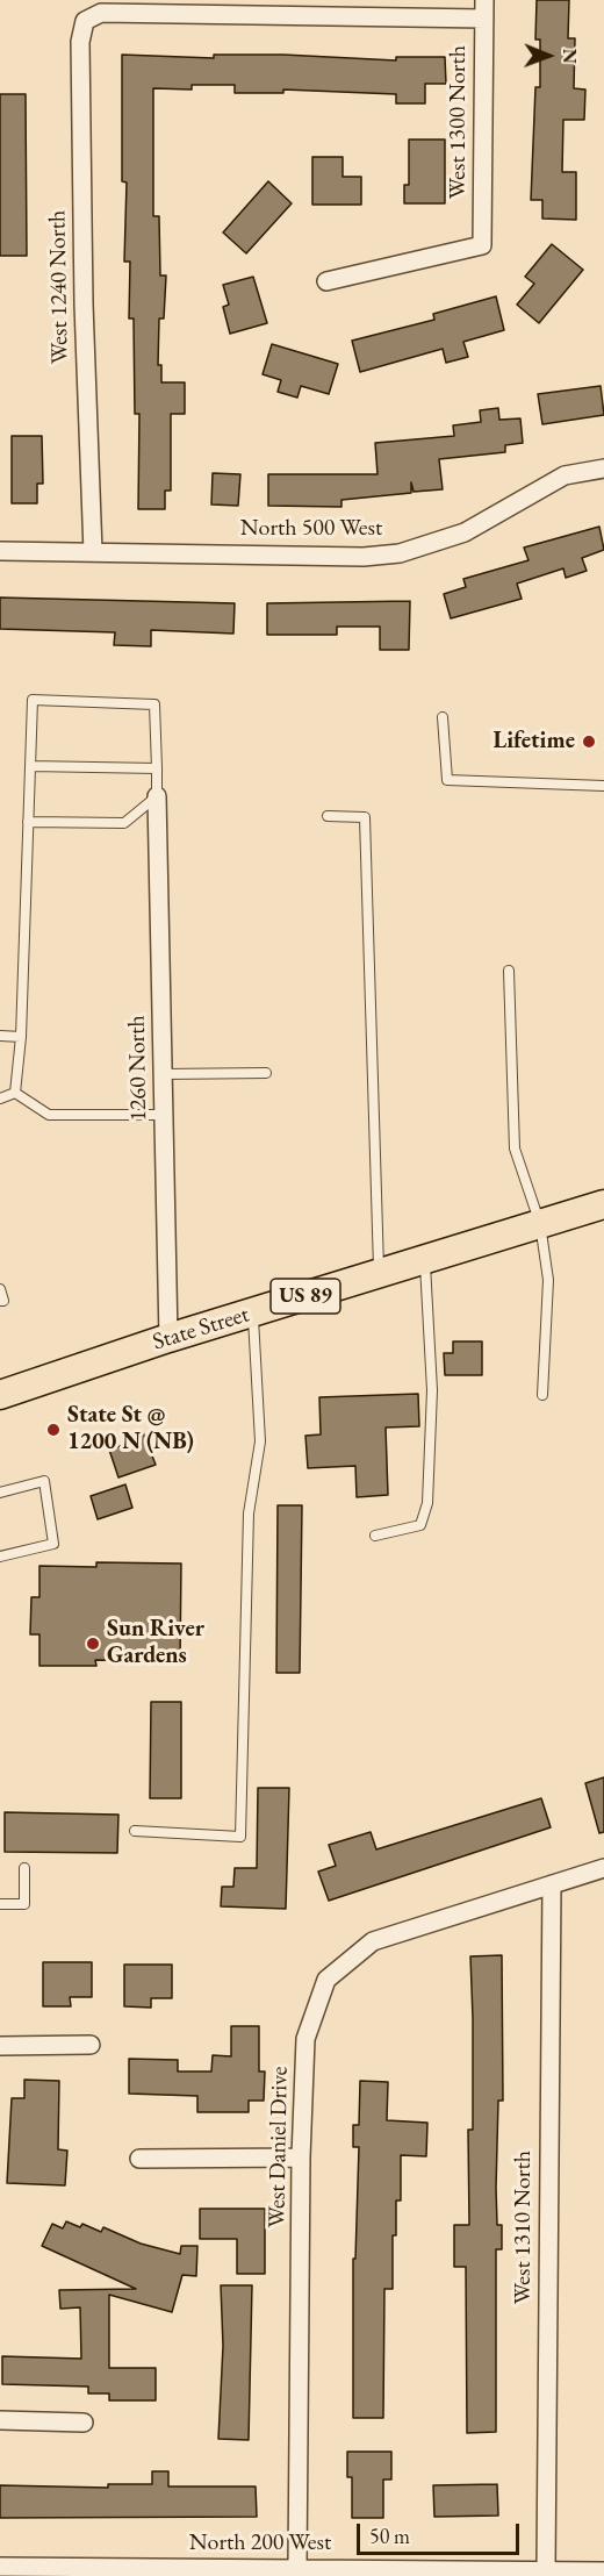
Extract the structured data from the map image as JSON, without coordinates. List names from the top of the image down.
{
  "streets": {
    "main road": ["US 89", "State Street"],
    "street": [
      "West 1300 North",
      "West 1240 North",
      "North 500 West",
      "1260 North",
      "West Daniel Drive",
      "West 1310 North",
      "North 200 West"
    ]
  },
  "crossings": [
    ["West 1300 North", "West 1240 North"],
    ["West 1240 North", "North 500 West"],
    ["1260 North", "State Street"],
    ["West Daniel Drive", "West 1310 North"],
    ["West Daniel Drive", "North 200 West"],
    ["West 1310 North", "North 200 West"]
  ],
  "places": ["Lifetime", "State St @ 1200 N (NB)", "Sun River Gardens"],
  "scale_bar": "50 m",
  "north": "right"
}
